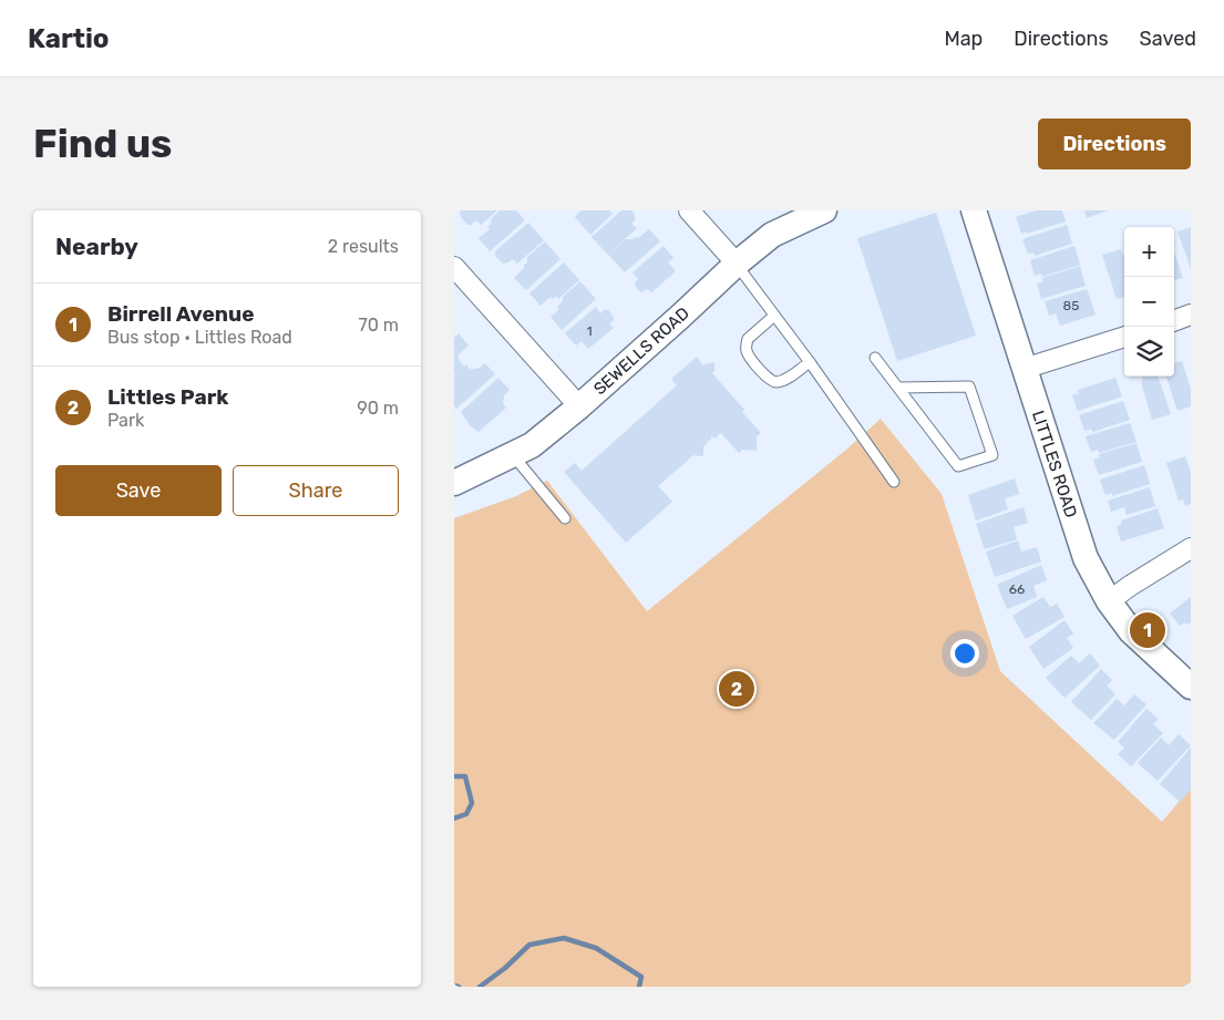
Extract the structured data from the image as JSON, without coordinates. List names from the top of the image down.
{
  "streets": {
    "street": ["SEWELLS ROAD", "LITTLES ROAD"]
  },
  "house_numbers": ["85", "1", "66"],
  "page": {
    "header": "Kartio",
    "nav": ["Map", "Directions", "Saved"],
    "buttons": [
      "Directions",
      ["Save", "Share"]
    ],
    "title": "Find us",
    "heading": ["Nearby", "2 results"],
    "map_buttons": ["+", "−"],
    "list": [
      {
        "mark": "1",
        "name": "Birrell Avenue",
        "note": "Bus stop · Littles Road",
        "value": "70 m"
      },
      {
        "mark": "2",
        "name": "Littles Park",
        "note": "Park",
        "value": "90 m"
      }
    ],
    "pins": ["1", "2"]
  }
}
